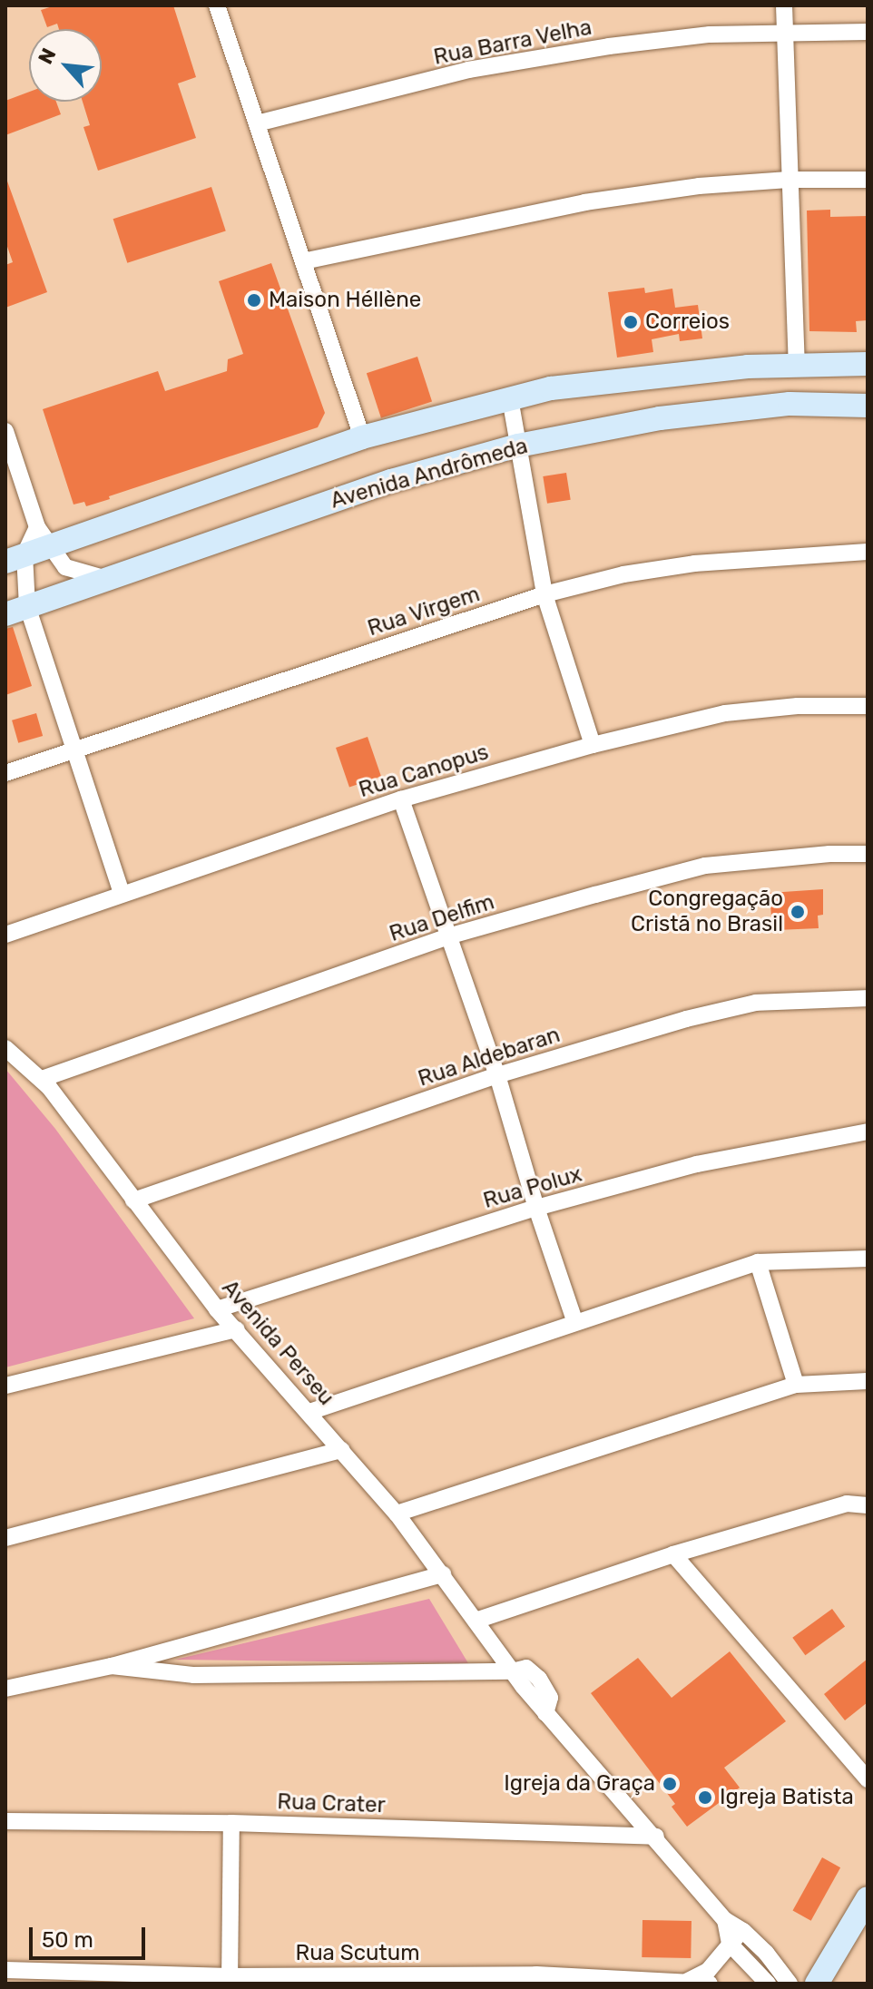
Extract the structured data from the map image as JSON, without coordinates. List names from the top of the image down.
{
  "streets": {
    "main road": ["Avenida Andrômeda"],
    "street": [
      "Rua Barra Velha",
      "Rua Virgem",
      "Rua Canopus",
      "Rua Delfim",
      "Rua Aldebaran",
      "Rua Polux",
      "Avenida Perseu",
      "Rua Crater",
      "Rua Scutum"
    ]
  },
  "crossings": [
    ["Rua Delfim", "Avenida Perseu"],
    ["Rua Aldebaran", "Avenida Perseu"],
    ["Rua Polux", "Avenida Perseu"]
  ],
  "places": [
    "Maison Héllène",
    "Correios",
    "Congregação Cristã no Brasil",
    "Igreja da Graça",
    "Igreja Batista"
  ],
  "scale_bar": "50 m",
  "north": "top left"
}
